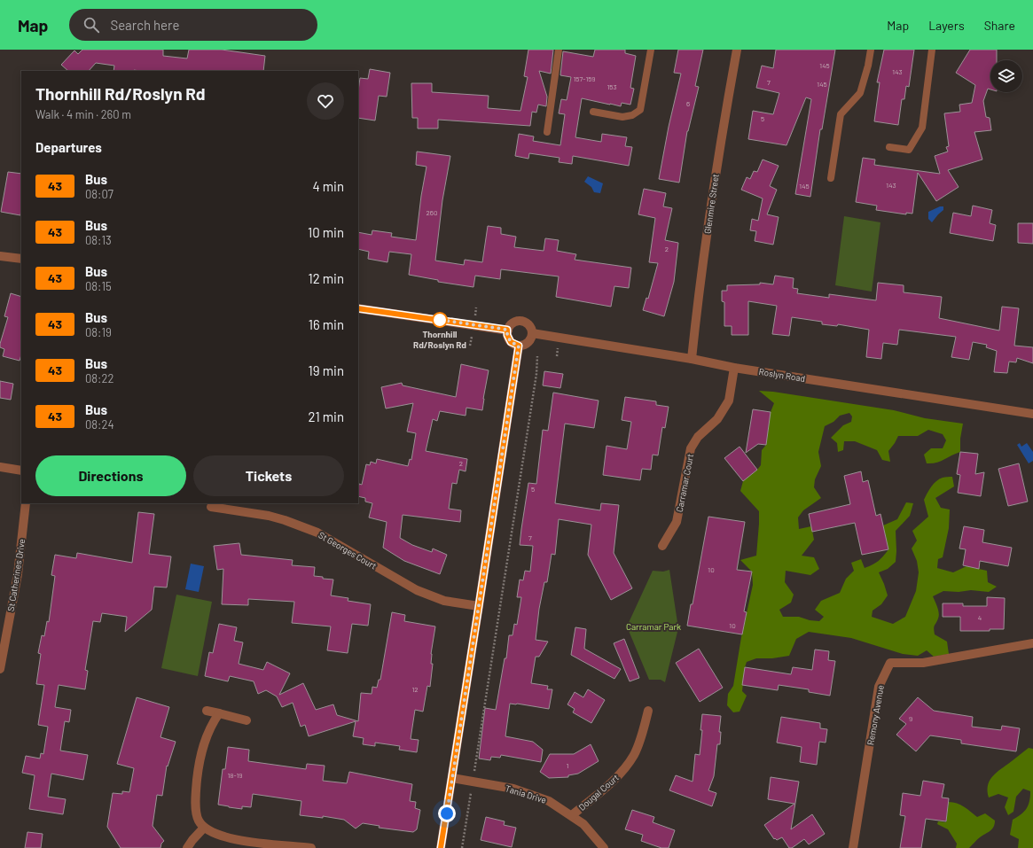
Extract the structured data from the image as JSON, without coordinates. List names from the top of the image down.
{
  "streets": {
    "street": [
      "Glenmire Street",
      "Roslyn Road",
      "Carramar Court",
      "St Georges Court",
      "St Catherines Drive",
      "Remony Avenue",
      "Dougal Court",
      "Tania Drive"
    ]
  },
  "crossings": [
    ["Glenmire Street", "Roslyn Road"],
    ["Roslyn Road", "Carramar Court"],
    ["Dougal Court", "Tania Drive"]
  ],
  "parks": ["Carramar Park"],
  "places": ["Thornhill Rd/Roslyn Rd"],
  "lines": ["bus line 43"],
  "house_numbers": [
    "145",
    "143",
    "157-159",
    "7",
    "145",
    "153",
    "6",
    "5",
    "143",
    "145",
    "260",
    "2",
    "2",
    "5",
    "7",
    "10",
    "4",
    "10",
    "12",
    "9",
    "1",
    "18-19"
  ],
  "page": {
    "header": "Map",
    "search": "Search here",
    "nav": ["Map", "Layers", "Share"],
    "heading": [
      ["Thornhill Rd/Roslyn Rd", "Walk · 4 min · 260 m"],
      "Departures"
    ],
    "list": [
      {
        "mark": "43",
        "name": "Bus",
        "note": "08:07",
        "value": "4 min"
      },
      {
        "mark": "43",
        "name": "Bus",
        "note": "08:13",
        "value": "10 min"
      },
      {
        "mark": "43",
        "name": "Bus",
        "note": "08:15",
        "value": "12 min"
      },
      {
        "mark": "43",
        "name": "Bus",
        "note": "08:19",
        "value": "16 min"
      },
      {
        "mark": "43",
        "name": "Bus",
        "note": "08:22",
        "value": "19 min"
      },
      {
        "mark": "43",
        "name": "Bus",
        "note": "08:24",
        "value": "21 min"
      }
    ],
    "buttons": ["Directions", "Tickets"]
  }
}
